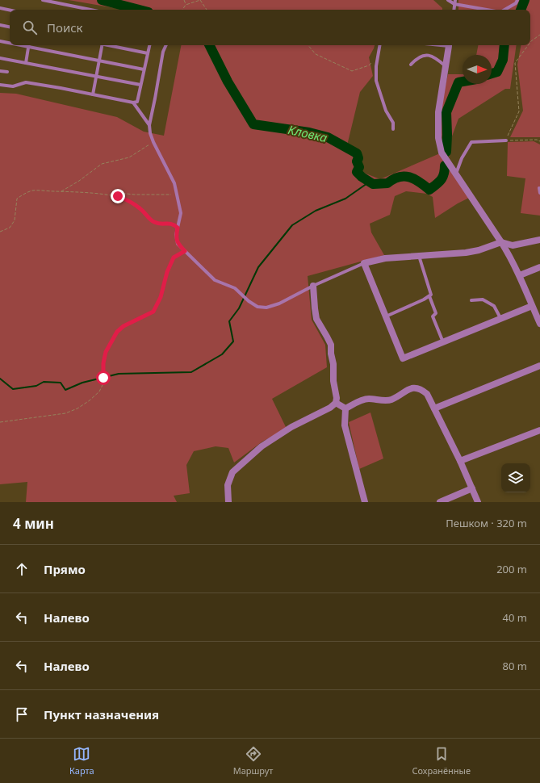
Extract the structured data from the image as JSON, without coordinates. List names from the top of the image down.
{
  "water": ["Кловка"],
  "north": "right",
  "page": {
    "search": "Поиск",
    "heading": ["4 мин", "Пешком · 320 m"],
    "list": [
      ["Прямо", "200 m"],
      ["Налево", "40 m"],
      ["Налево", "80 m"],
      "Пункт назначения"
    ],
    "nav": ["Карта", "Маршрут", "Сохранённые"]
  }
}
